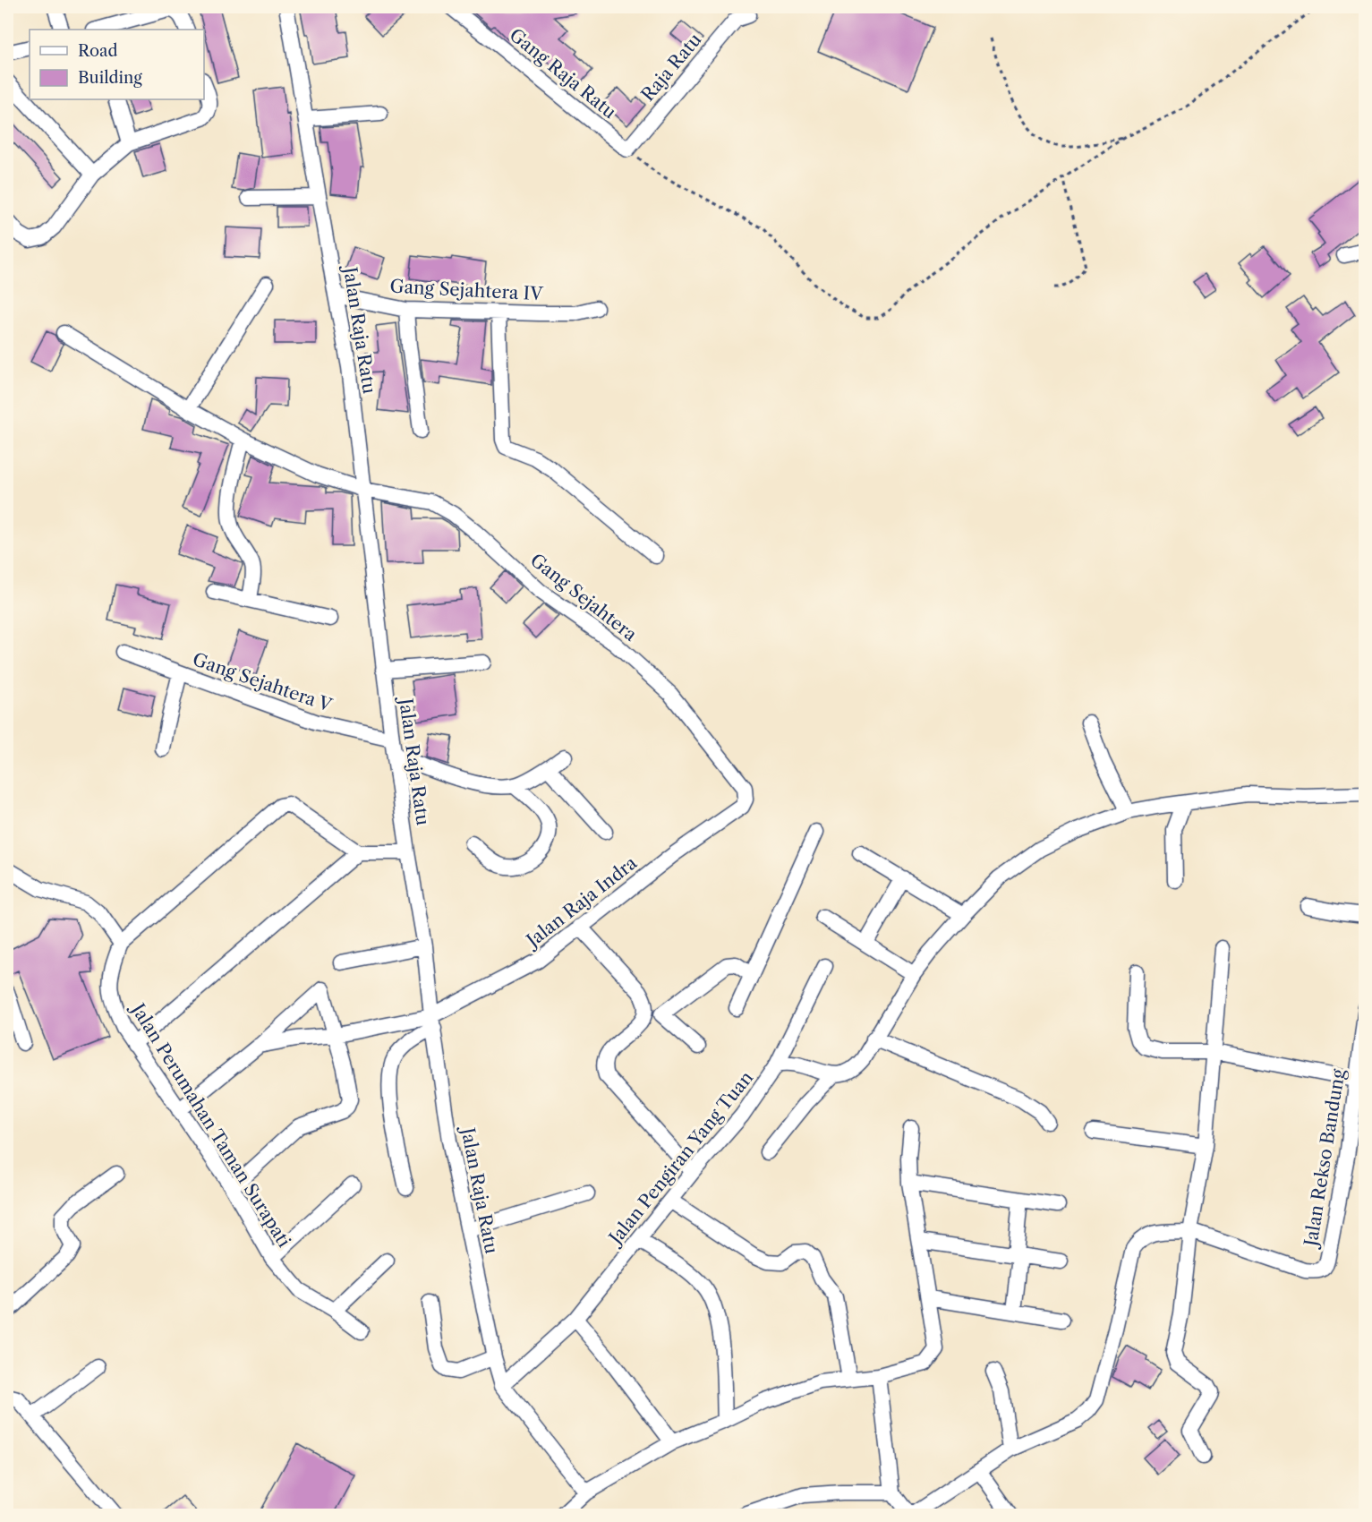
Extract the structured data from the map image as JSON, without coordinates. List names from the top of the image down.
{
  "streets": {
    "street": [
      "Raja Ratu",
      "Gang Raja Ratu",
      "Gang Sejahtera IV",
      "Jalan Raja Ratu",
      "Gang Sejahtera",
      "Gang Sejahtera V",
      "Jalan Raja Indra",
      "Jalan Perumahan Taman Surapati",
      "Jalan Pengiran Yang Tuan",
      "Jalan Rekso Bandung"
    ]
  },
  "crossings": [
    ["Raja Ratu", "Gang Raja Ratu"],
    ["Gang Sejahtera IV", "Jalan Raja Ratu"],
    ["Jalan Raja Ratu", "Gang Sejahtera"],
    ["Jalan Raja Ratu", "Gang Sejahtera V"],
    ["Jalan Raja Ratu", "Jalan Raja Indra"],
    ["Jalan Raja Ratu", "Jalan Pengiran Yang Tuan"],
    ["Gang Sejahtera", "Jalan Raja Indra"]
  ],
  "legend": ["Road", "Building"]
}
